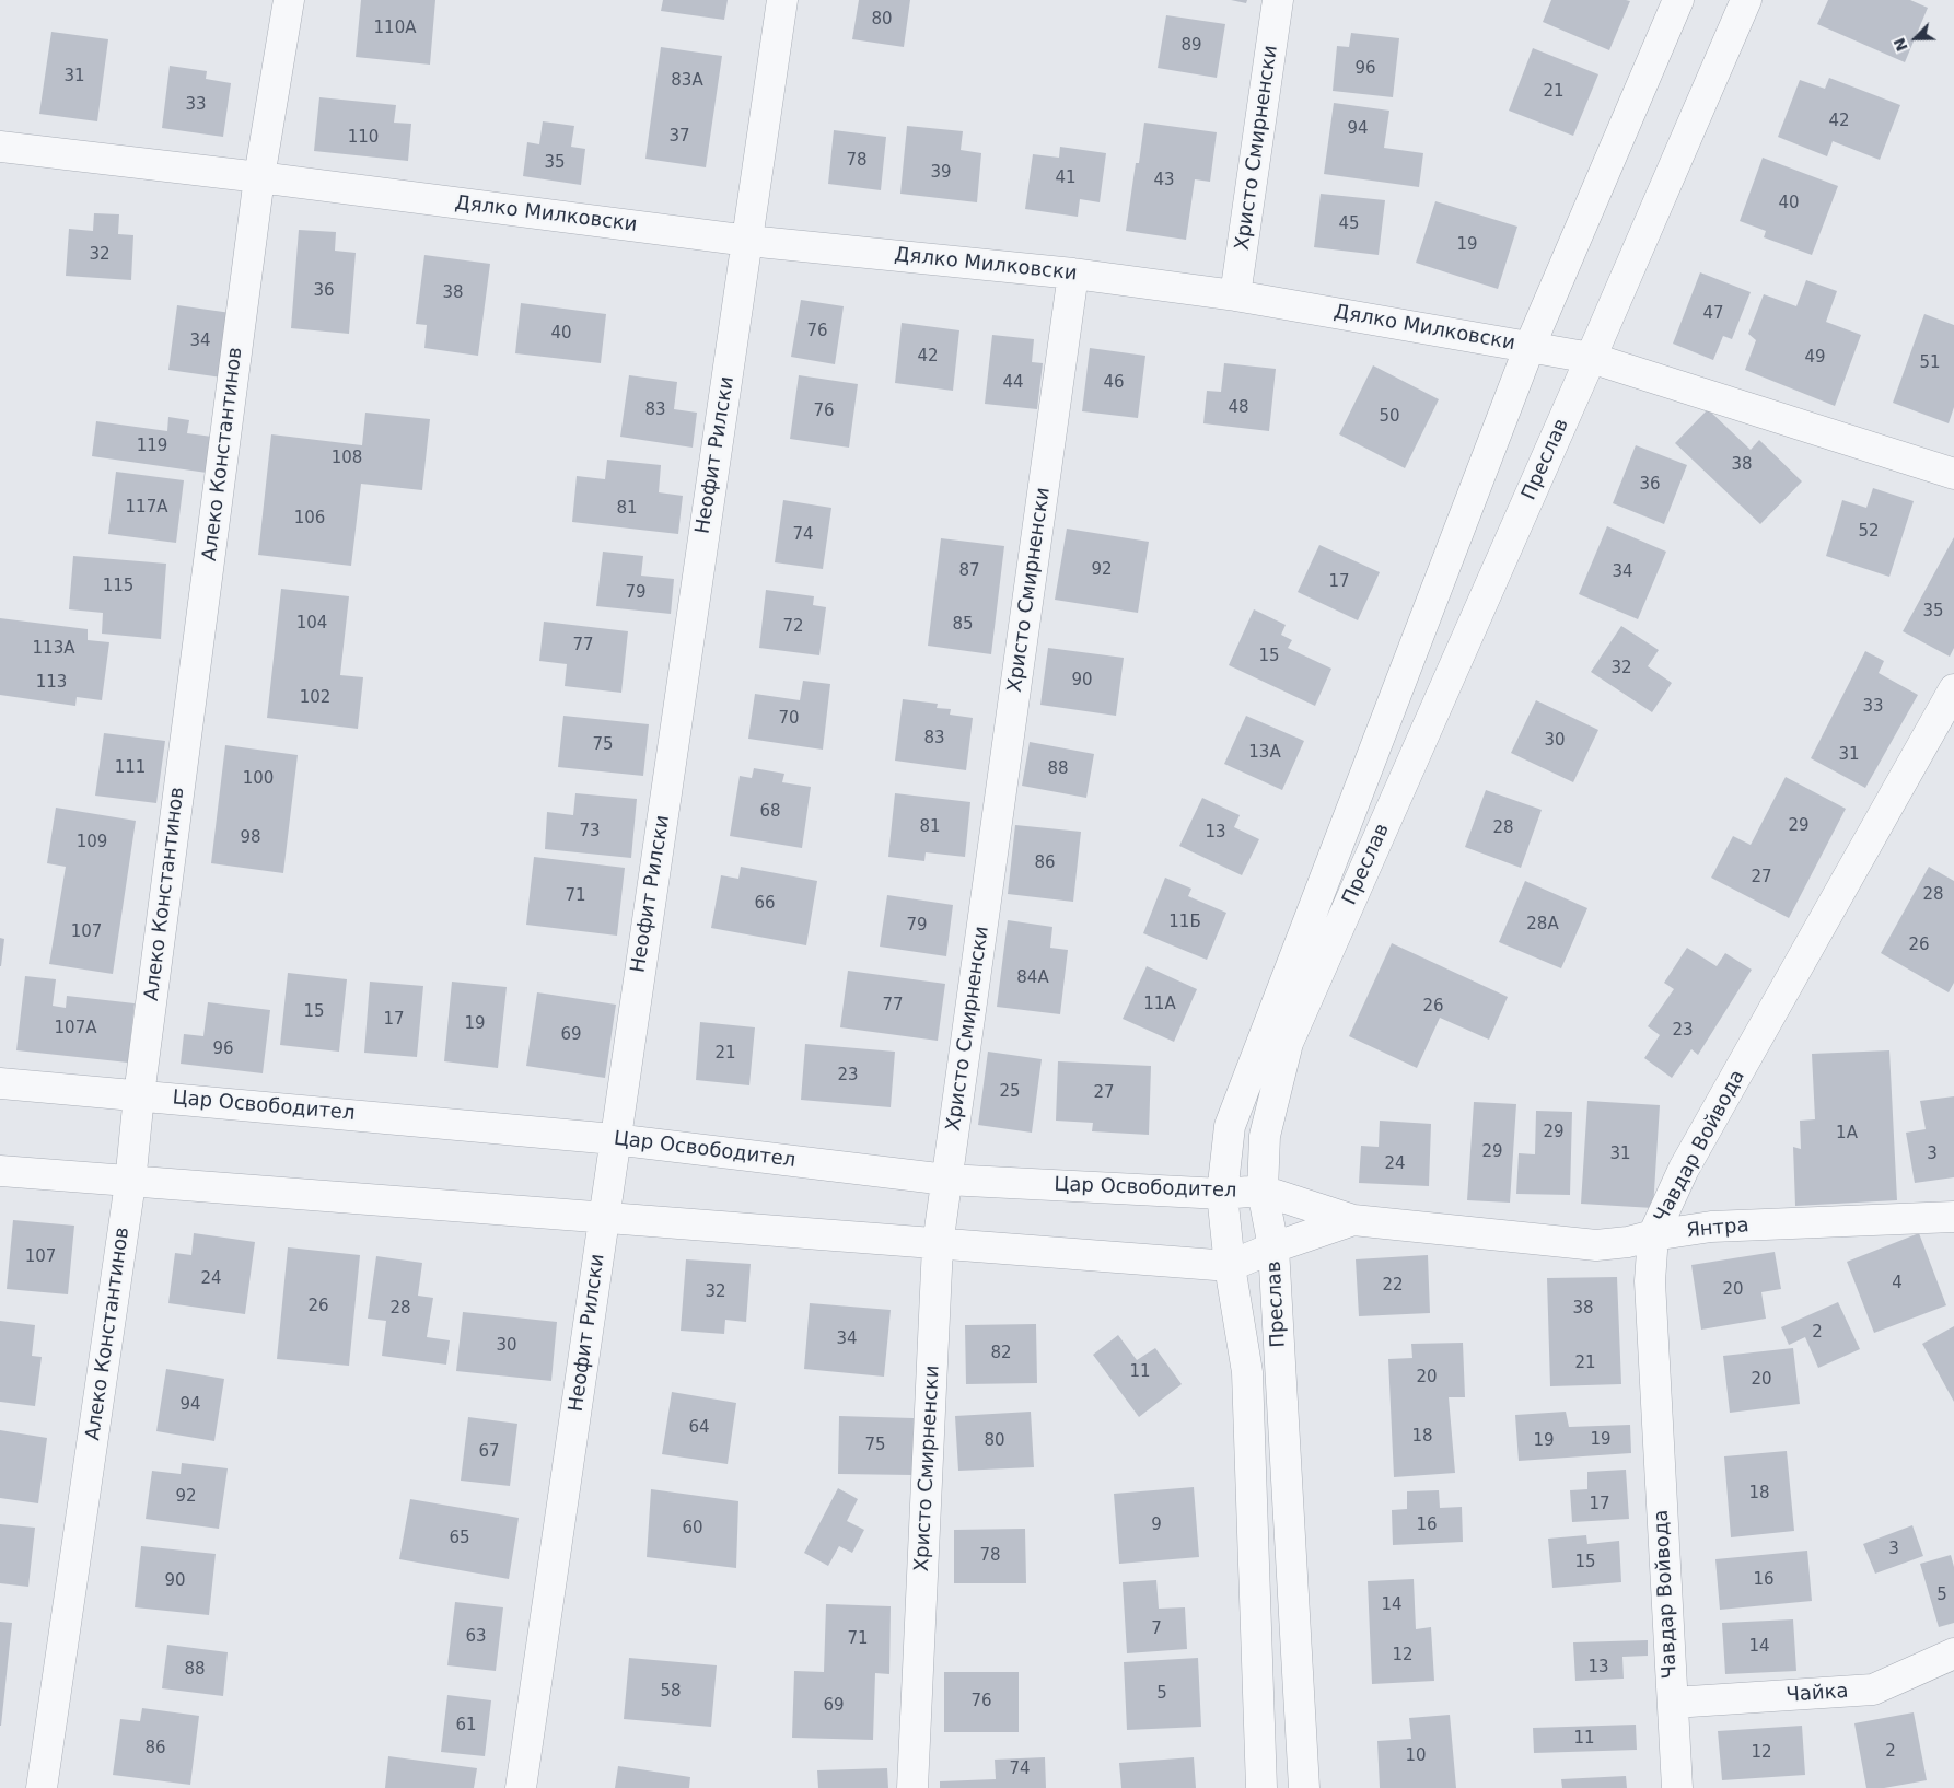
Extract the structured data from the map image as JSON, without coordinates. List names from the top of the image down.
{
  "streets": {
    "street": [
      "Христо Смирненски",
      "Дялко Милковски",
      "Алеко Константинов",
      "Неофит Рилски",
      "Преслав",
      "Цар Освободител",
      "Чавдар Войвода",
      "Янтра",
      "Чайка"
    ]
  },
  "crossings": [
    ["Христо Смирненски", "Дялко Милковски"],
    ["Христо Смирненски", "Цар Освободител"],
    ["Дялко Милковски", "Алеко Константинов"],
    ["Дялко Милковски", "Неофит Рилски"],
    ["Дялко Милковски", "Преслав"],
    ["Алеко Константинов", "Цар Освободител"],
    ["Неофит Рилски", "Цар Освободител"],
    ["Преслав", "Цар Освободител"],
    ["Цар Освободител", "Янтра"],
    ["Чавдар Войвода", "Янтра"],
    ["Чавдар Войвода", "Чайка"]
  ],
  "house_numbers": [
    "80",
    "110А",
    "89",
    "96",
    "31",
    "83А",
    "21",
    "33",
    "42",
    "94",
    "37",
    "110",
    "78",
    "35",
    "39",
    "41",
    "43",
    "40",
    "45",
    "19",
    "32",
    "36",
    "38",
    "47",
    "76",
    "40",
    "34",
    "42",
    "49",
    "51",
    "44",
    "46",
    "48",
    "83",
    "76",
    "50",
    "119",
    "108",
    "38",
    "36",
    "117А",
    "81",
    "106",
    "52",
    "74",
    "92",
    "87",
    "34",
    "17",
    "115",
    "79",
    "35",
    "104",
    "85",
    "72",
    "77",
    "113А",
    "15",
    "32",
    "90",
    "113",
    "102",
    "33",
    "70",
    "83",
    "30",
    "75",
    "13А",
    "31",
    "111",
    "88",
    "100",
    "68",
    "29",
    "81",
    "28",
    "73",
    "13",
    "98",
    "109",
    "86",
    "27",
    "28",
    "71",
    "66",
    "11Б",
    "28А",
    "79",
    "107",
    "26",
    "84А",
    "11А",
    "77",
    "26",
    "15",
    "17",
    "19",
    "107А",
    "23",
    "69",
    "96",
    "21",
    "23",
    "25",
    "27",
    "29",
    "1А",
    "29",
    "31",
    "3",
    "24",
    "107",
    "24",
    "4",
    "22",
    "20",
    "32",
    "26",
    "28",
    "38",
    "2",
    "34",
    "30",
    "82",
    "21",
    "11",
    "20",
    "20",
    "94",
    "64",
    "18",
    "19",
    "80",
    "19",
    "75",
    "67",
    "18",
    "92",
    "17",
    "9",
    "16",
    "60",
    "65",
    "3",
    "78",
    "15",
    "16",
    "90",
    "5",
    "14",
    "7",
    "63",
    "71",
    "14",
    "12",
    "13",
    "88",
    "58",
    "5",
    "76",
    "69",
    "61",
    "11",
    "86",
    "2",
    "12",
    "10",
    "74"
  ],
  "north": "bottom left"
}
